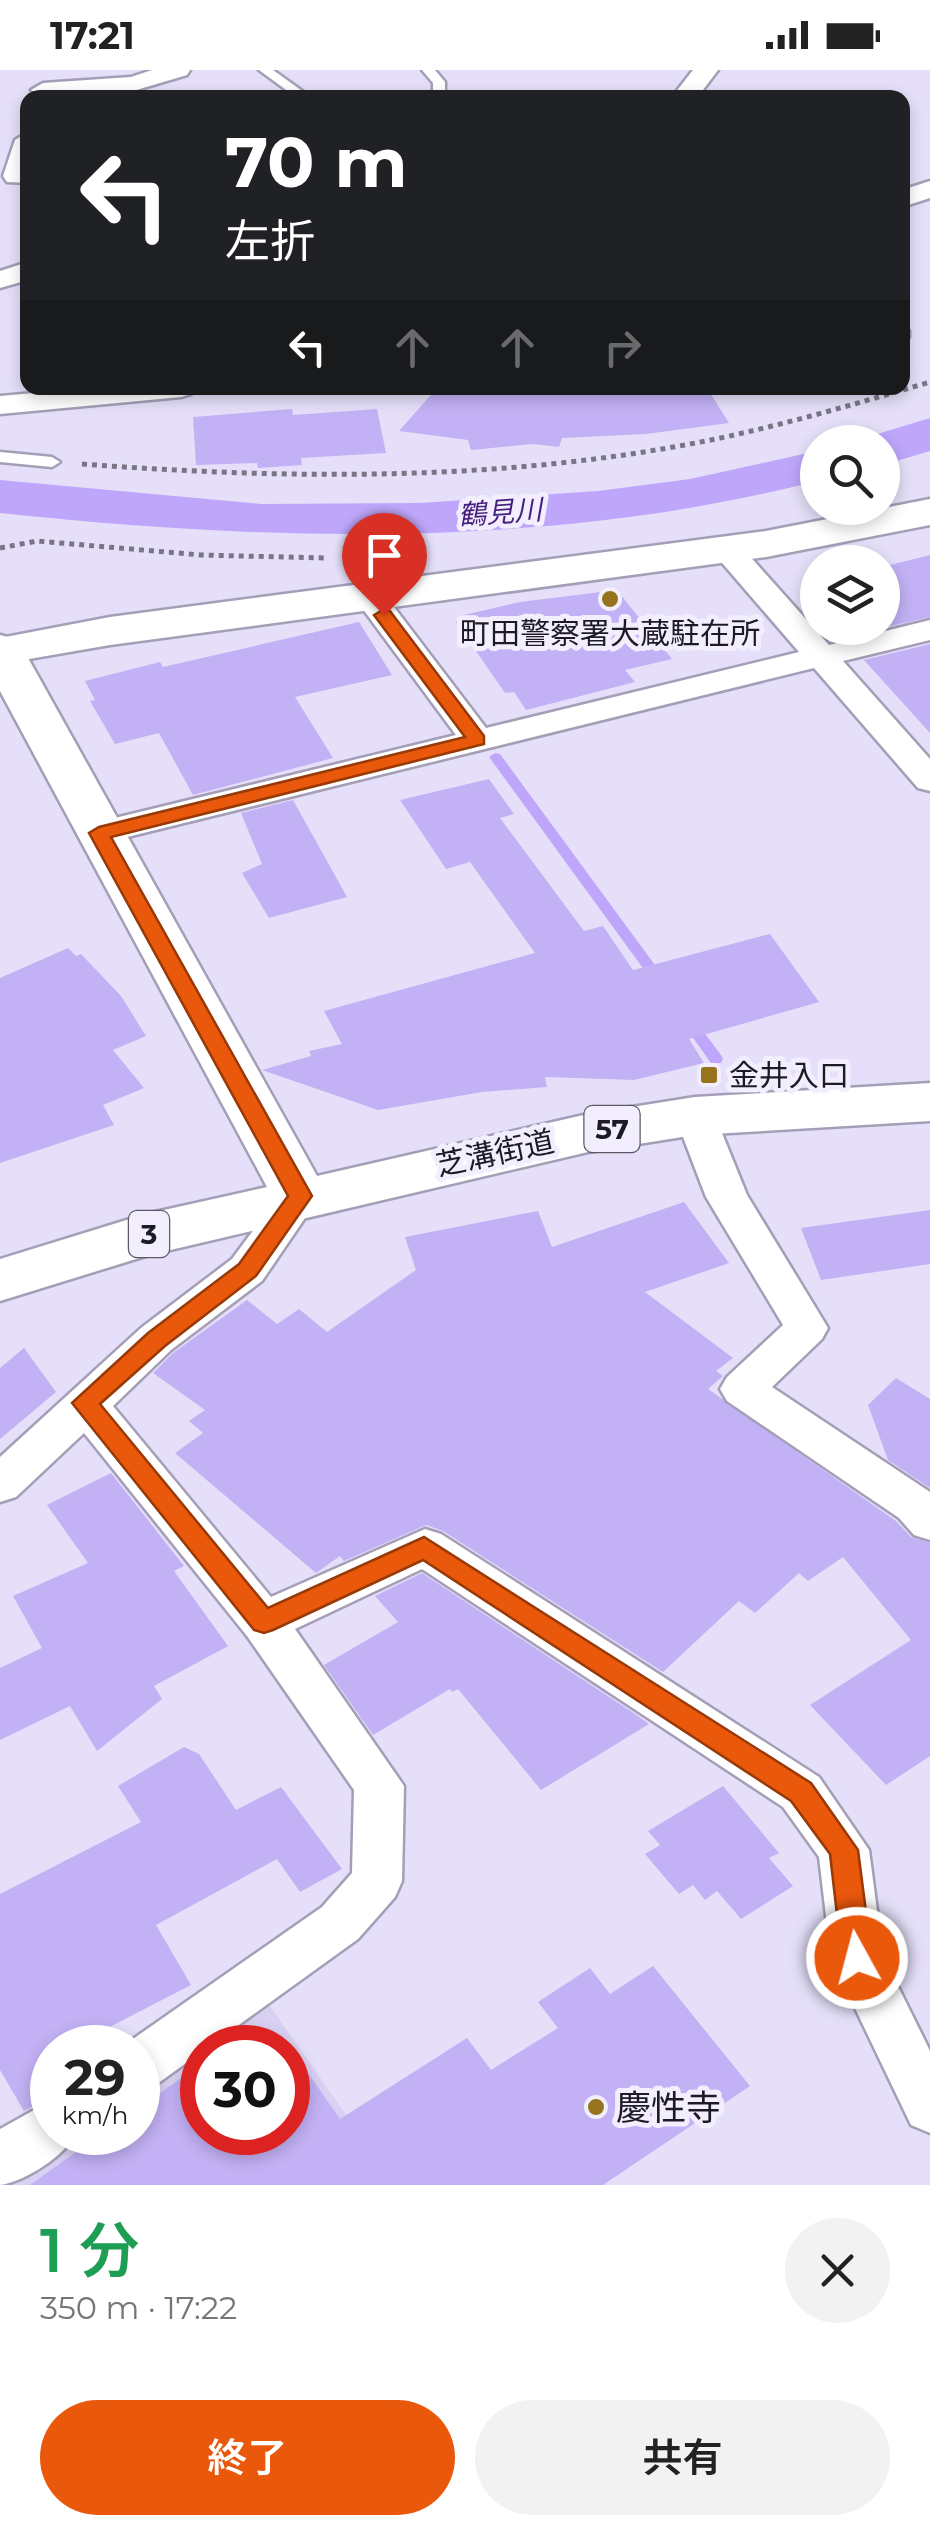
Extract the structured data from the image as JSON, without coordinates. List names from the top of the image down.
{
  "streets": {
    "main road": ["57", "芝溝街道", "3"]
  },
  "crossings": [
    ["芝溝街道", "3"]
  ],
  "water": ["鶴見川"],
  "places": {
    "other": ["町田警察署大蔵駐在所", "慶性寺"],
    "transit": ["金井入口"]
  },
  "page": {
    "status": "17:21",
    "turn": ["70 m", "左折"],
    "speed": "29 km/h",
    "limit": "30",
    "heading": ["1 分", "350 m · 17:22"],
    "buttons": ["終了", "共有"]
  }
}
